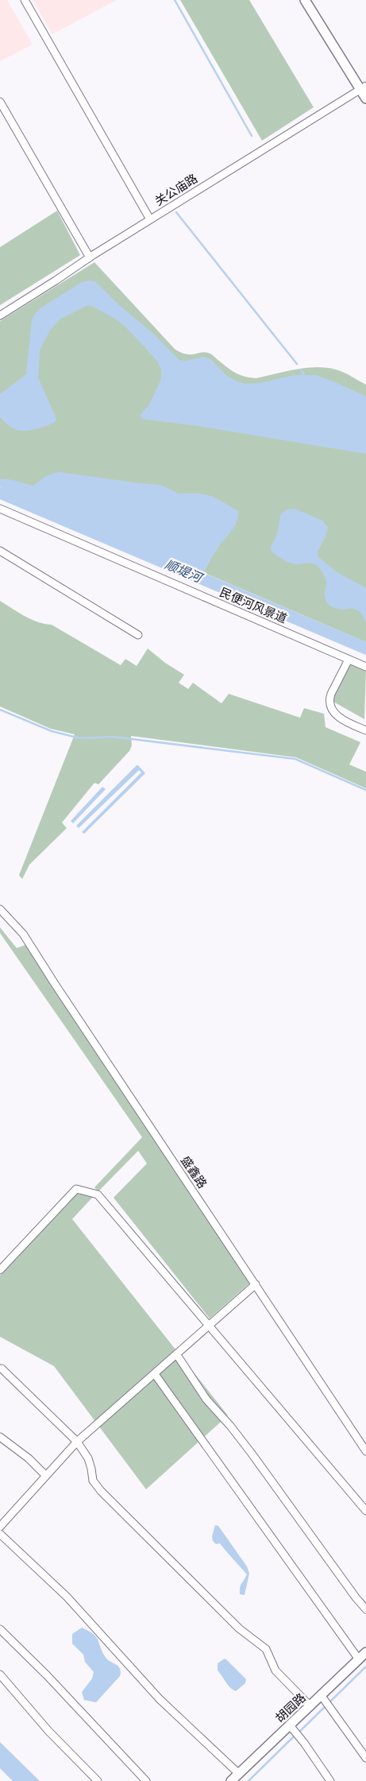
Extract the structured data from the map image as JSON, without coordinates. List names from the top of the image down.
{
  "streets": {
    "street": [
      "关公庙路",
      "民便河风景道",
      "盛鑫路",
      "胡园路"
    ]
  },
  "water": ["顺堤河"]
}
